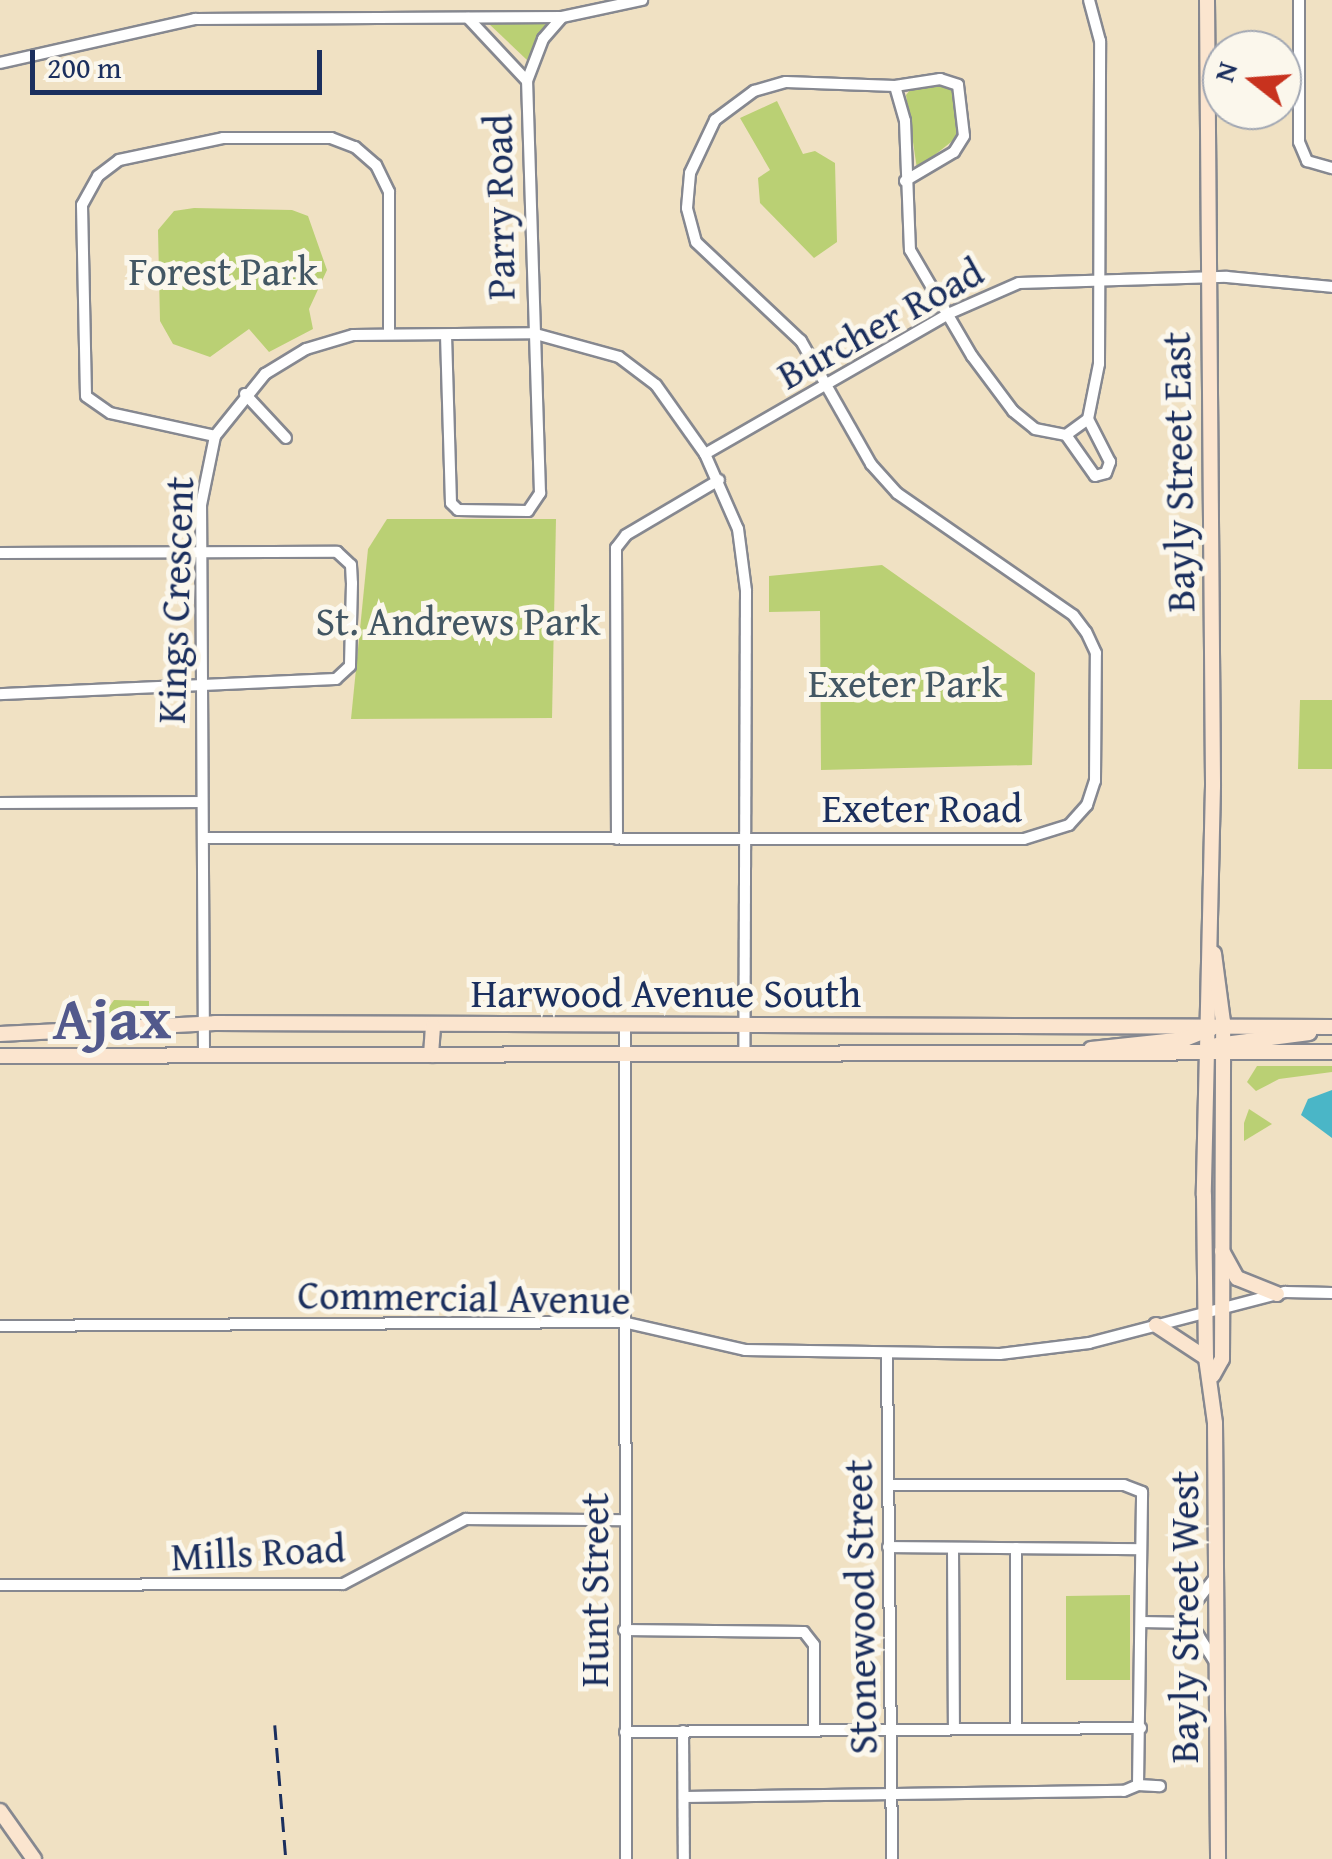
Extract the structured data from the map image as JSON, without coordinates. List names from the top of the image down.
{
  "streets": {
    "main road": ["Bayly Street East", "Harwood Avenue South", "Bayly Street West"],
    "street": [
      "Parry Road",
      "Burcher Road",
      "Kings Crescent",
      "Exeter Road",
      "Commercial Avenue",
      "Mills Road",
      "Hunt Street",
      "Stonewood Street"
    ]
  },
  "crossings": [
    ["Parry Road", "Kings Crescent"],
    ["Burcher Road", "Bayly Street East"],
    ["Burcher Road", "Kings Crescent"],
    ["Burcher Road", "Exeter Road"],
    ["Bayly Street East", "Harwood Avenue South"],
    ["Bayly Street East", "Bayly Street West"],
    ["Kings Crescent", "Exeter Road"],
    ["Kings Crescent", "Harwood Avenue South"],
    ["Harwood Avenue South", "Hunt Street"],
    ["Harwood Avenue South", "Bayly Street West"],
    ["Commercial Avenue", "Hunt Street"],
    ["Commercial Avenue", "Stonewood Street"],
    ["Commercial Avenue", "Bayly Street West"],
    ["Mills Road", "Hunt Street"]
  ],
  "districts": ["Ajax"],
  "parks": ["Forest Park", "St. Andrews Park", "Exeter Park"],
  "scale_bar": "200 m",
  "north": "left"
}
